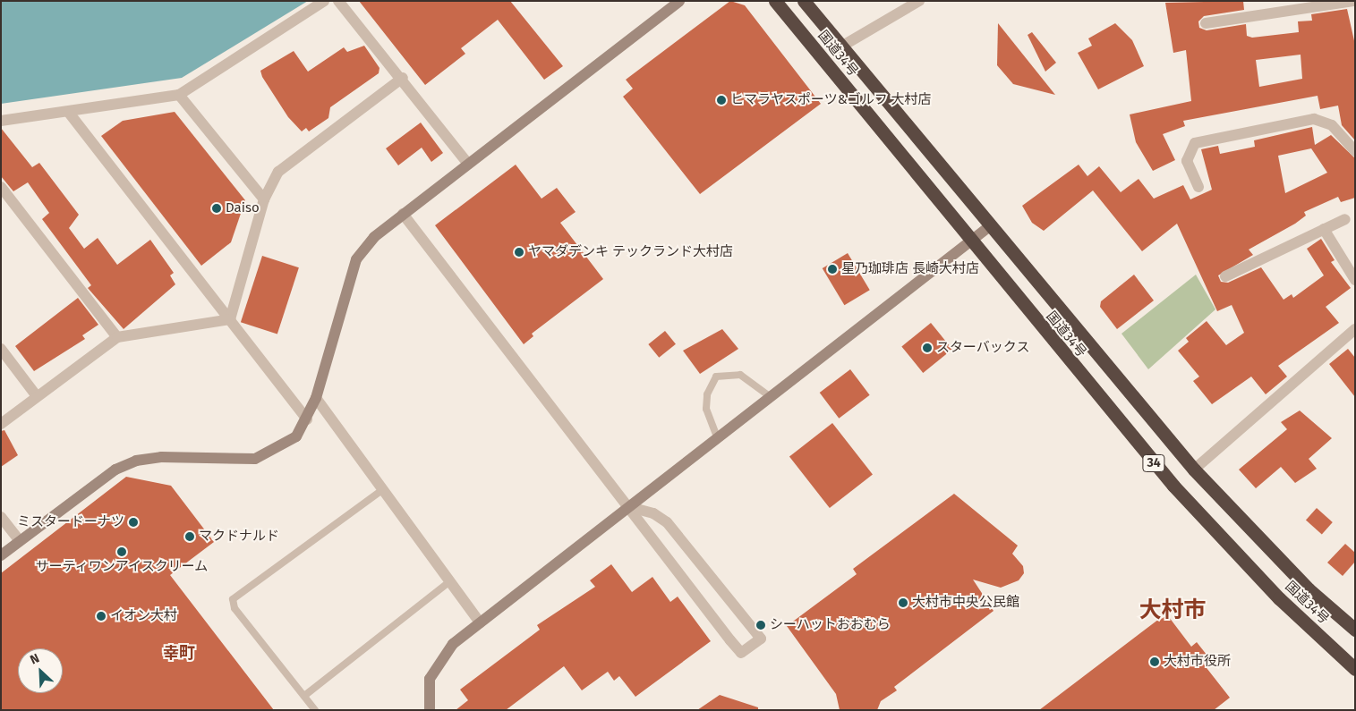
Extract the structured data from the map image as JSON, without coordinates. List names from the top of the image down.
{
  "streets": {
    "highway": ["国道34号", "34"]
  },
  "districts": ["大村市", "幸町"],
  "places": [
    "ヒマラヤスポーツ&ゴルフ 大村店",
    "Daiso",
    "ヤマダデンキ テックランド大村店",
    "星乃珈琲店 長崎大村店",
    "スターバックス",
    "ミスタードーナツ",
    "マクドナルド",
    "サーティワンアイスクリーム",
    "大村市中央公民館",
    "イオン大村",
    "シーハットおおむら",
    "大村市役所"
  ],
  "north": "top left"
}
